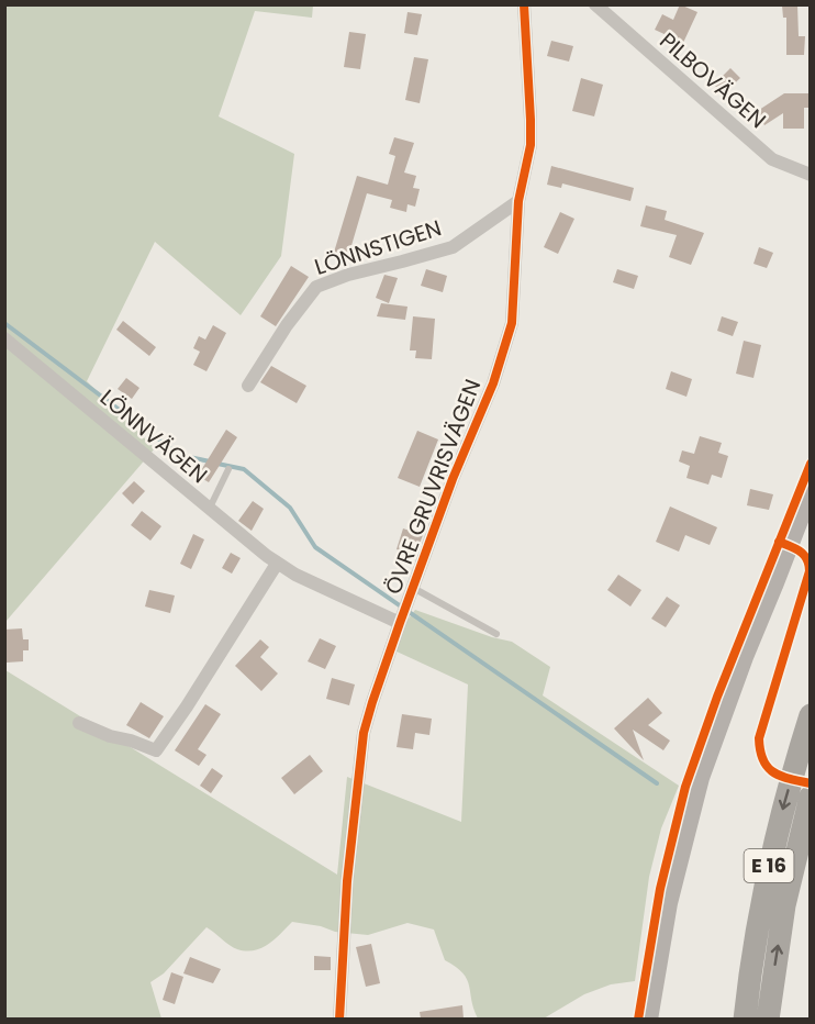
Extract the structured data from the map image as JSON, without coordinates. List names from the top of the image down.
{
  "streets": {
    "highway": ["E 16"],
    "street": [
      "PILBOVÄGEN",
      "LÖNNSTIGEN",
      "LÖNNVÄGEN",
      "ÖVRE GRUVRISVÄGEN"
    ]
  },
  "crossings": [
    ["LÖNNSTIGEN", "ÖVRE GRUVRISVÄGEN"],
    ["LÖNNVÄGEN", "ÖVRE GRUVRISVÄGEN"]
  ]
}
